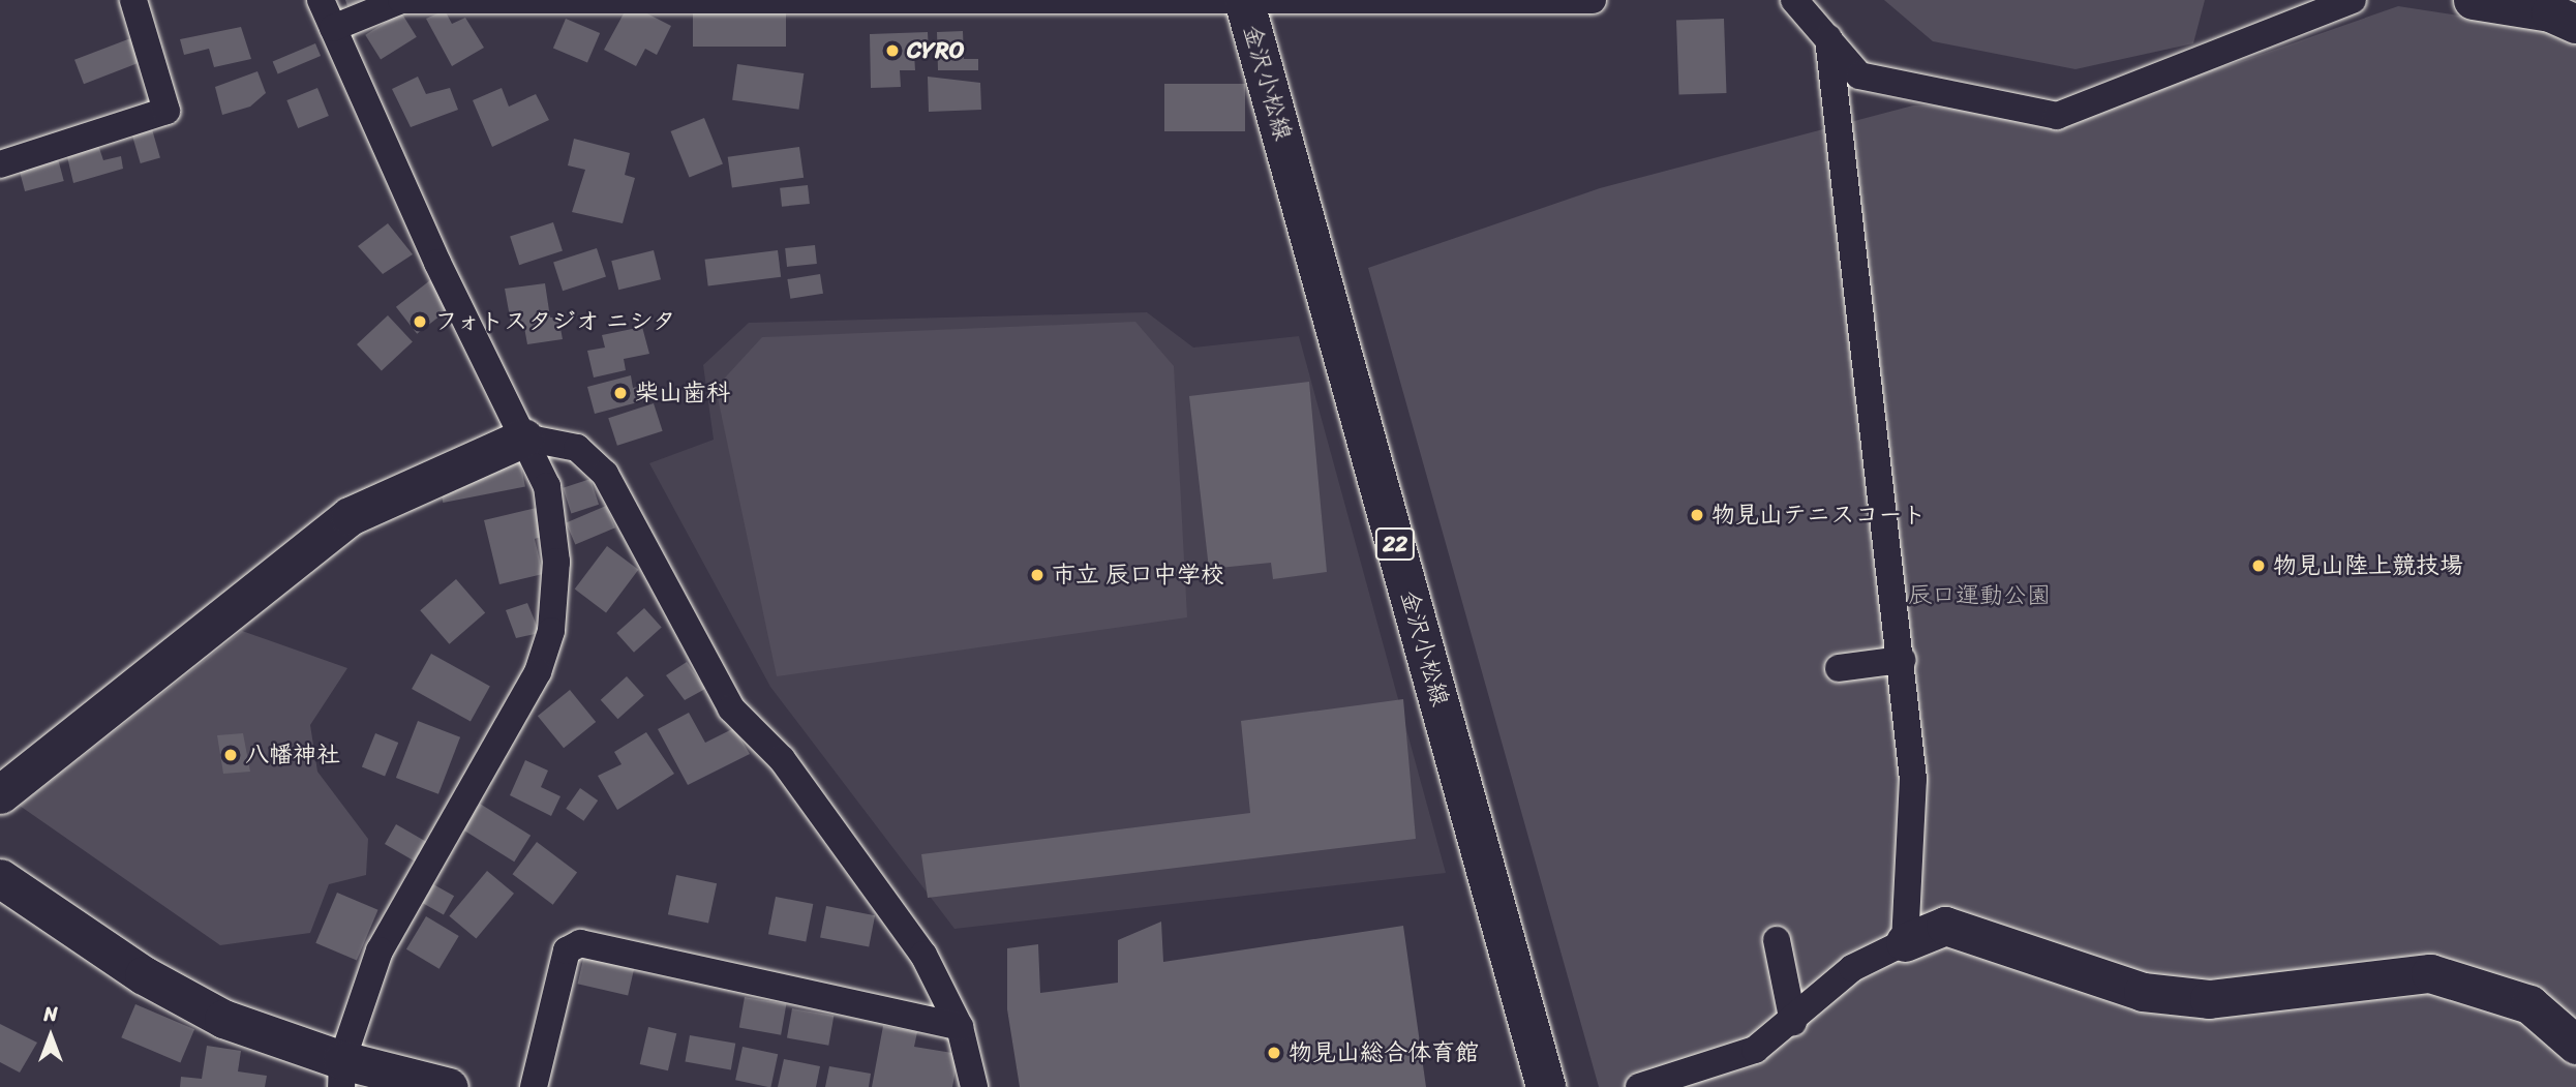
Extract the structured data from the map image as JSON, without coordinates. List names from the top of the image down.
{
  "streets": {
    "main road": ["金沢小松線", "22"]
  },
  "parks": ["辰口運動公園"],
  "places": [
    "CYRO",
    "フォトスタジオ ニシタ",
    "柴山歯科",
    "物見山テニスコート",
    "物見山陸上競技場",
    "市立 辰口中学校",
    "八幡神社",
    "物見山総合体育館"
  ],
  "north": "top"
}
